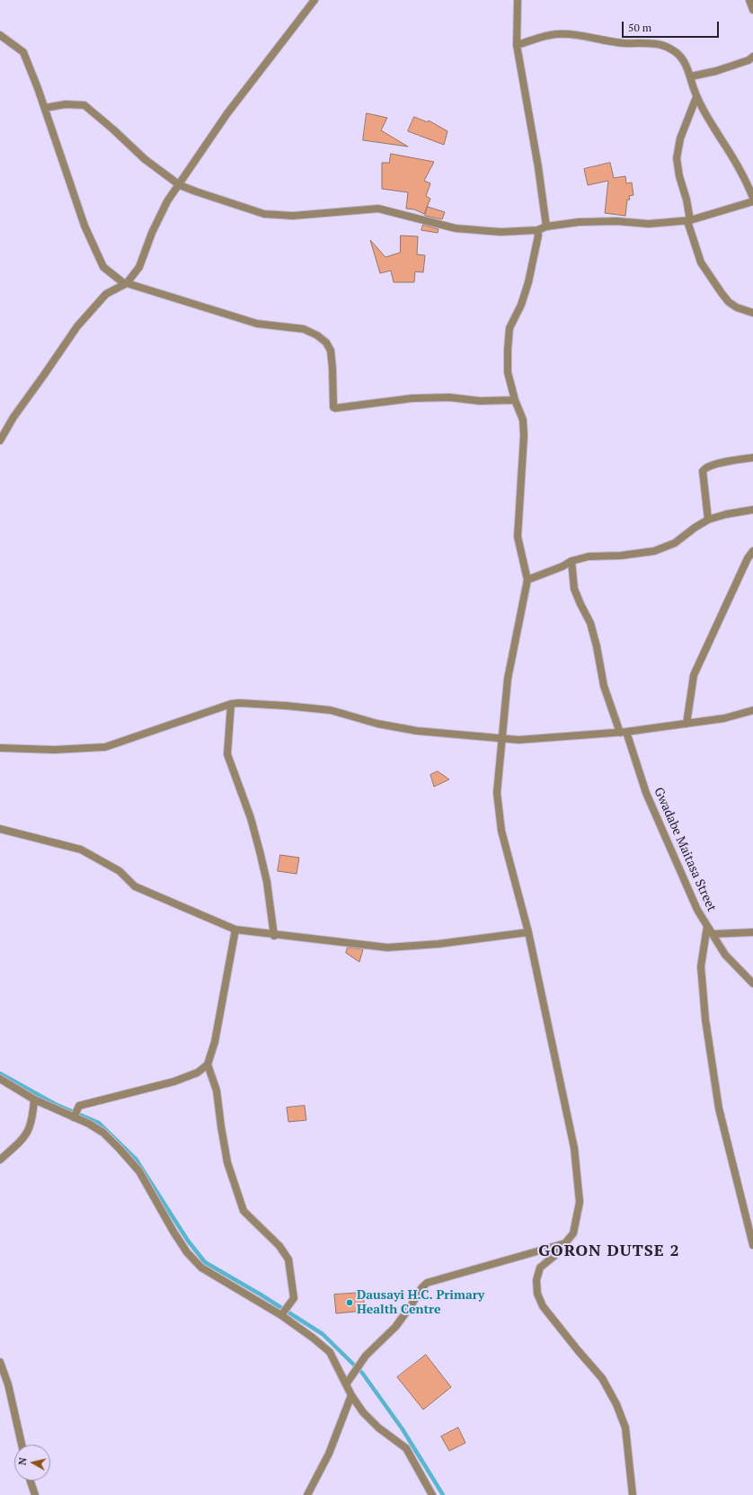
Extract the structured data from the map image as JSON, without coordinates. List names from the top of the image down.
{
  "streets": {
    "street": ["Gwadabe Maitasa Street"]
  },
  "districts": ["GORON DUTSE 2"],
  "places": ["Dausayi H.C. Primary Health Centre"],
  "scale_bar": "50 m",
  "north": "left"
}
